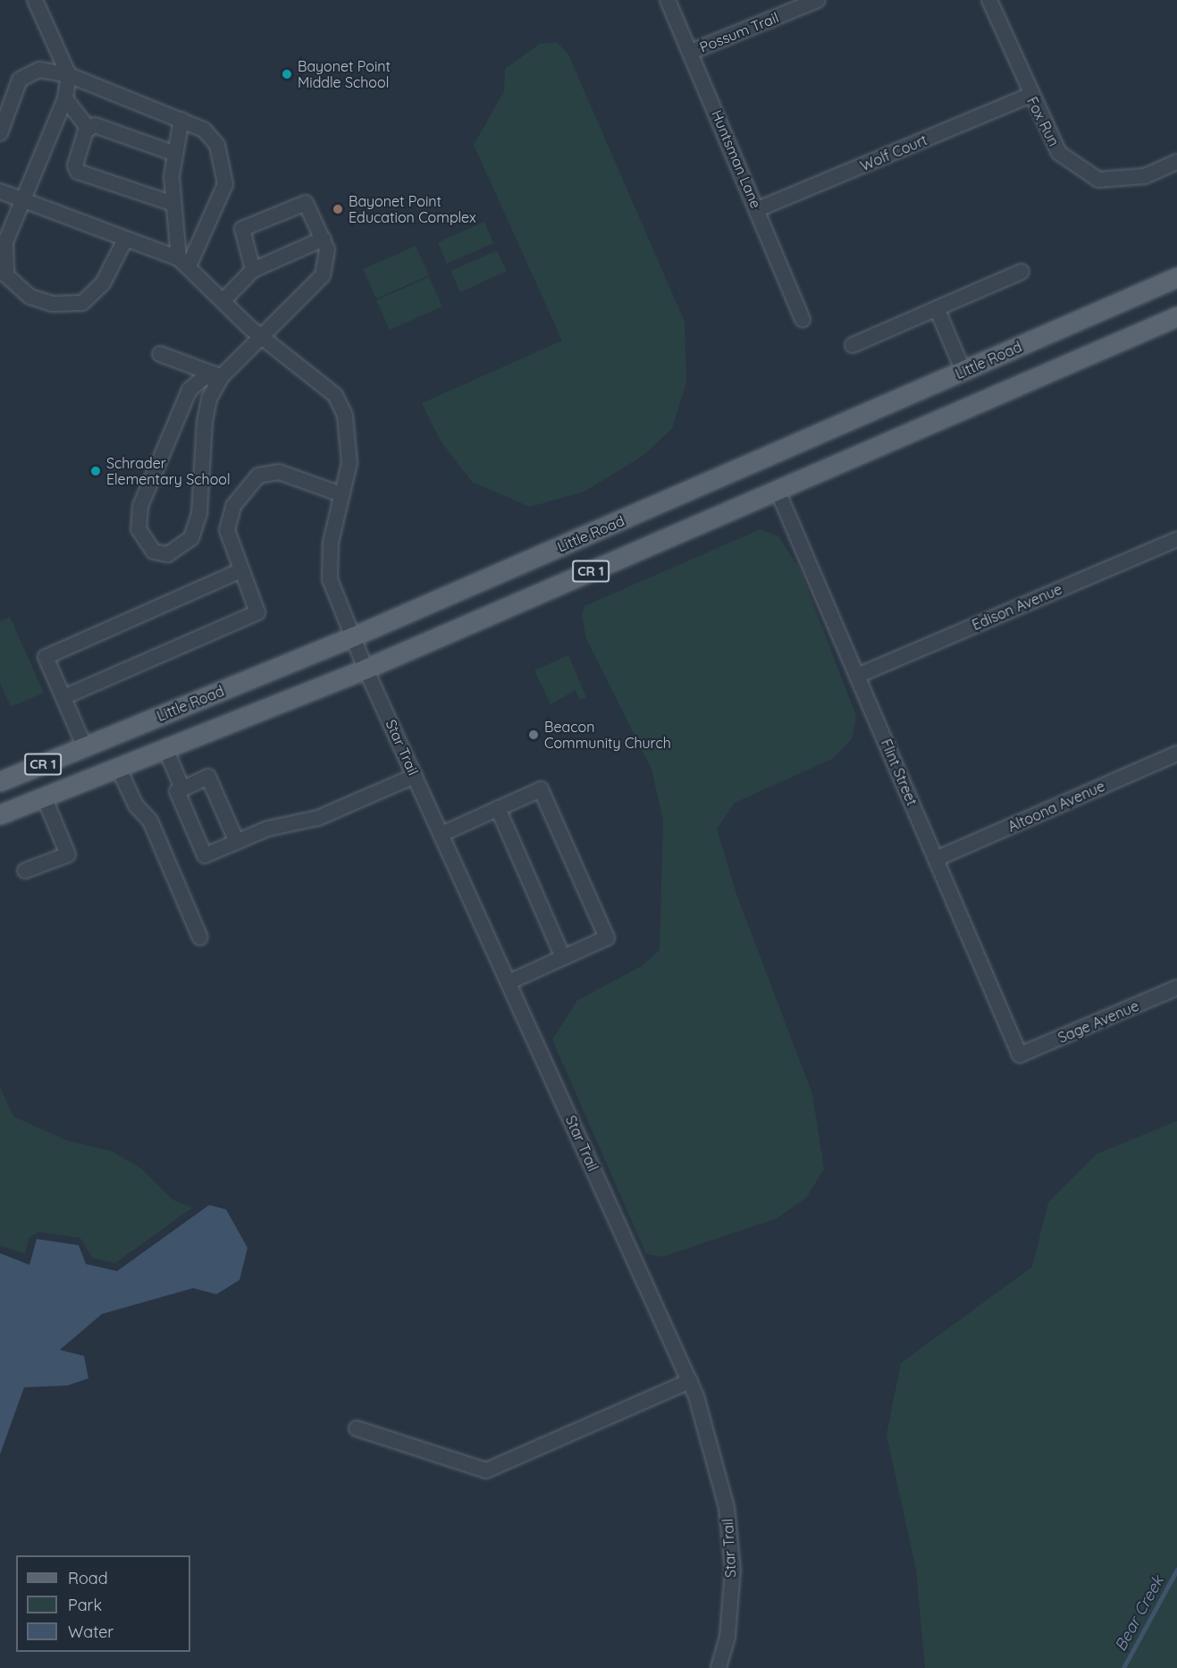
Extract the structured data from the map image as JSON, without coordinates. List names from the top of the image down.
{
  "streets": {
    "main road": ["Little Road", "CR 1"],
    "street": [
      "Possum Trail",
      "Fox Run",
      "Wolf Court",
      "Huntsman Lane",
      "Edison Avenue",
      "Star Trail",
      "Flint Street",
      "Altoona Avenue",
      "Sage Avenue"
    ]
  },
  "crossings": [
    ["Possum Trail", "Huntsman Lane"],
    ["Fox Run", "Wolf Court"],
    ["Wolf Court", "Huntsman Lane"],
    ["Little Road", "Star Trail"],
    ["CR 1", "Star Trail"],
    ["CR 1", "Flint Street"],
    ["Edison Avenue", "Flint Street"],
    ["Flint Street", "Altoona Avenue"],
    ["Flint Street", "Sage Avenue"]
  ],
  "water": ["Bear Creek"],
  "places": [
    "Bayonet Point Middle School",
    "Bayonet Point Education Complex",
    "Schrader Elementary School",
    "Beacon Community Church"
  ],
  "legend": ["Road", "Park", "Water"]
}
